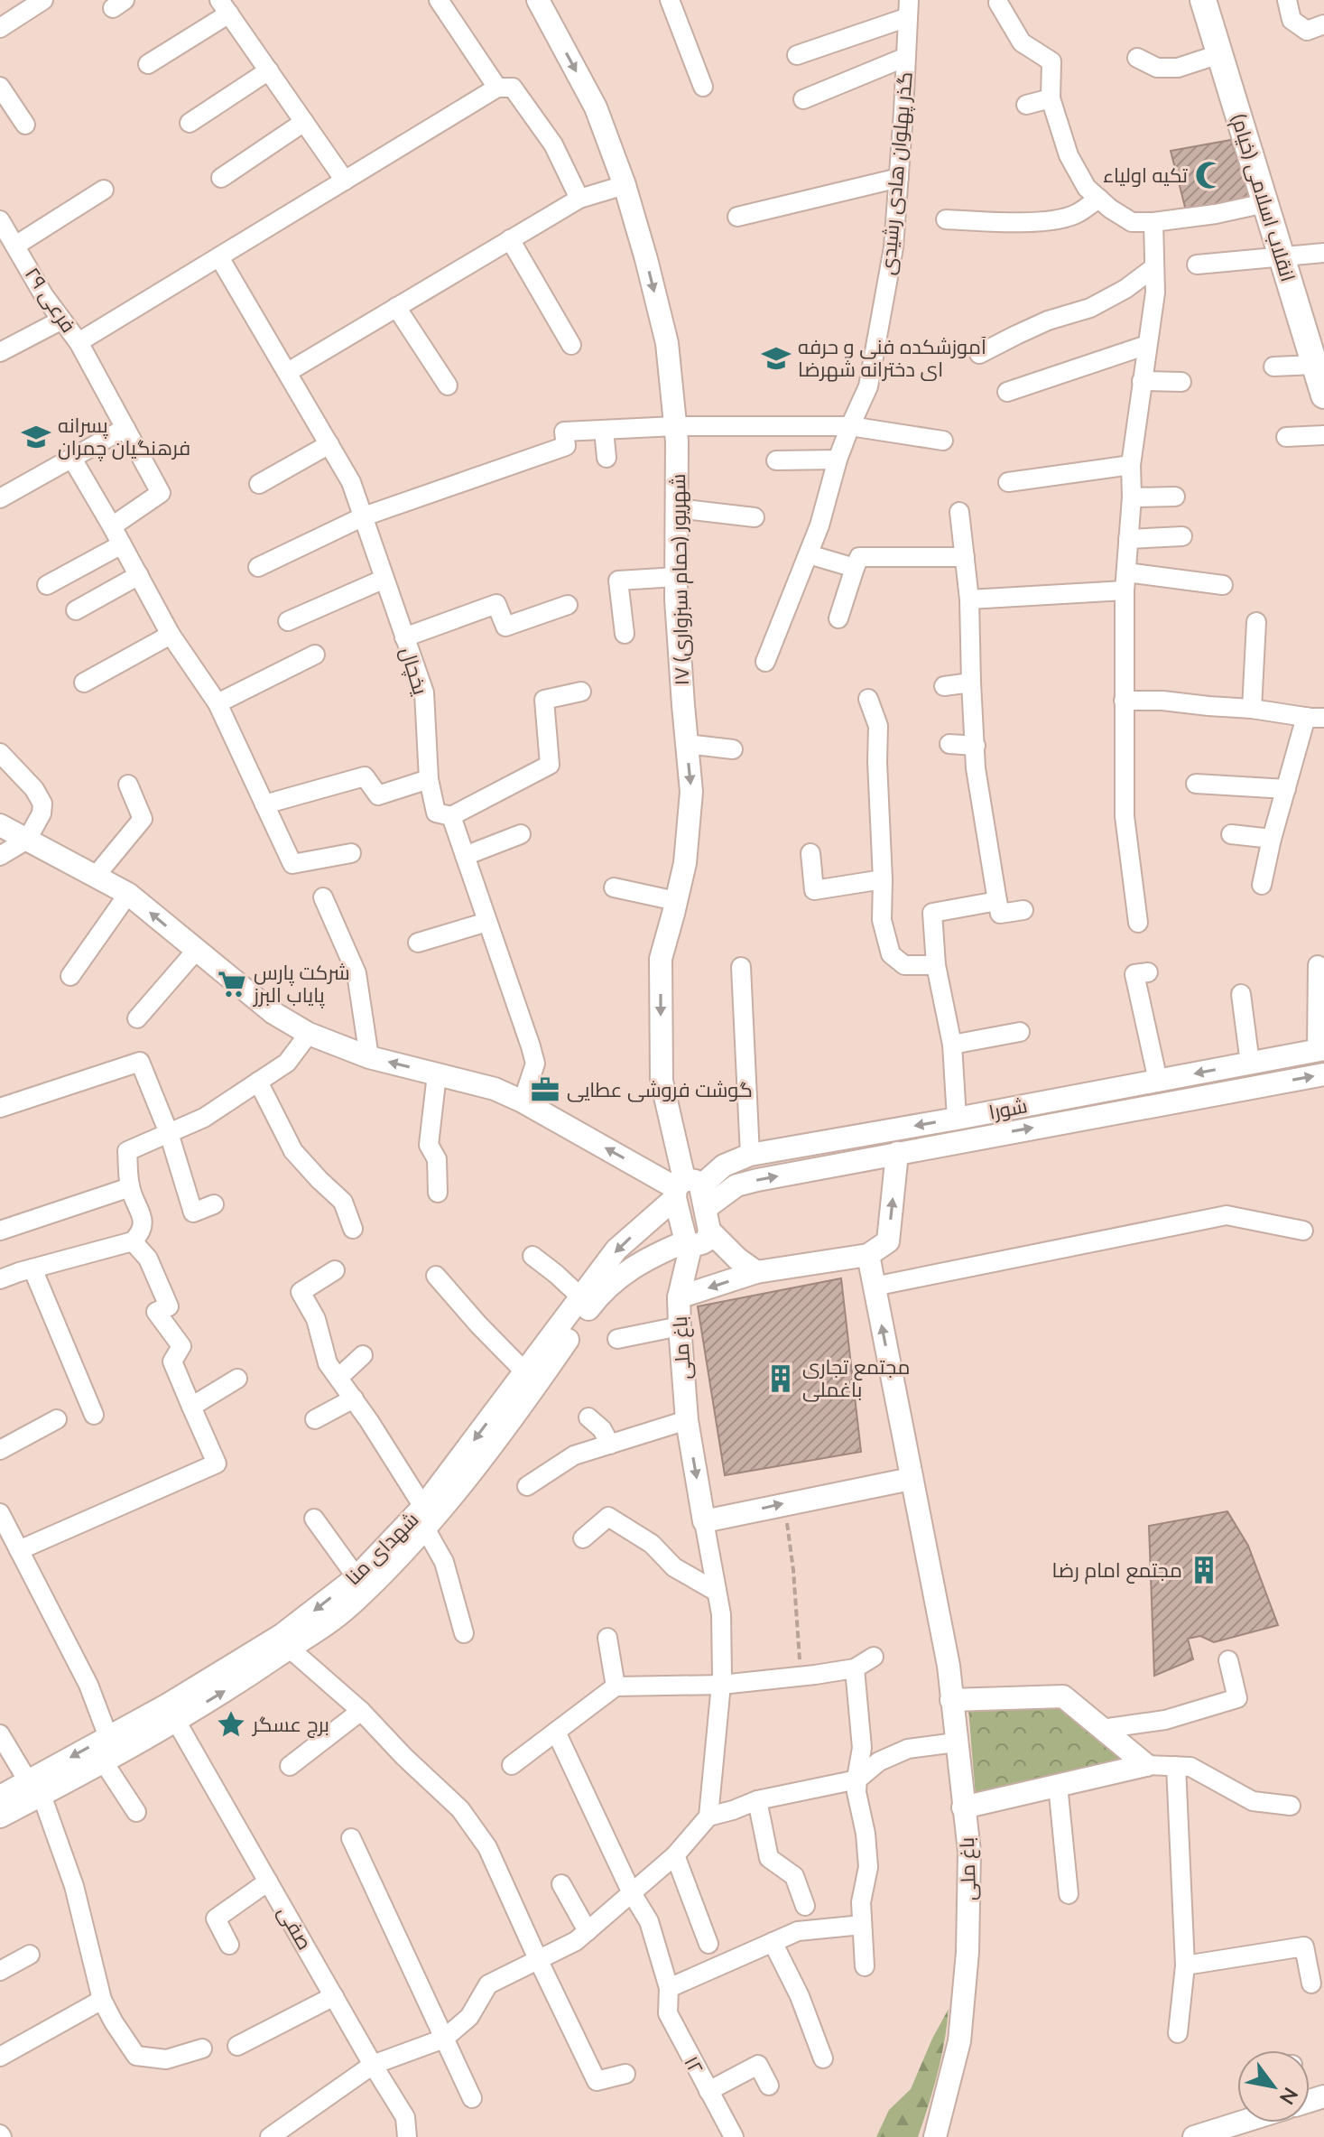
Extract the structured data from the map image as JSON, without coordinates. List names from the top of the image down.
{
  "streets": {
    "main road": ["انقلاب اسلامی (خیام)"],
    "street": [
      "گذر پهلوان هادی رشیدی",
      "فرعی ۲۹",
      "۱۷ شهریور (حمام سبزواری)",
      "یخچال",
      "شورا",
      "باغ ملی",
      "شهدای منا",
      "صفی",
      "۱۲"
    ]
  },
  "crossings": [
    ["۱۷ شهریور (حمام سبزواری)", "شورا"],
    ["۱۷ شهریور (حمام سبزواری)", "شهدای منا"],
    ["شورا", "شهدای منا"],
    ["شهدای منا", "صفی"]
  ],
  "places": {
    "mosque": ["تکیه اولیاء"],
    "school or university": ["آموزشکده فنی و حرفه ای دخترانه شهرضا", "پسرانه فرهنگیان چمران"],
    "supermarket": ["شرکت پارس پایاب البرز"],
    "office": ["گوشت فروشی عطایی"],
    "building": ["مجتمع تجاری باغملی", "مجتمع امام رضا"],
    "place": ["برج عسگر"]
  },
  "north": "bottom right"
}
